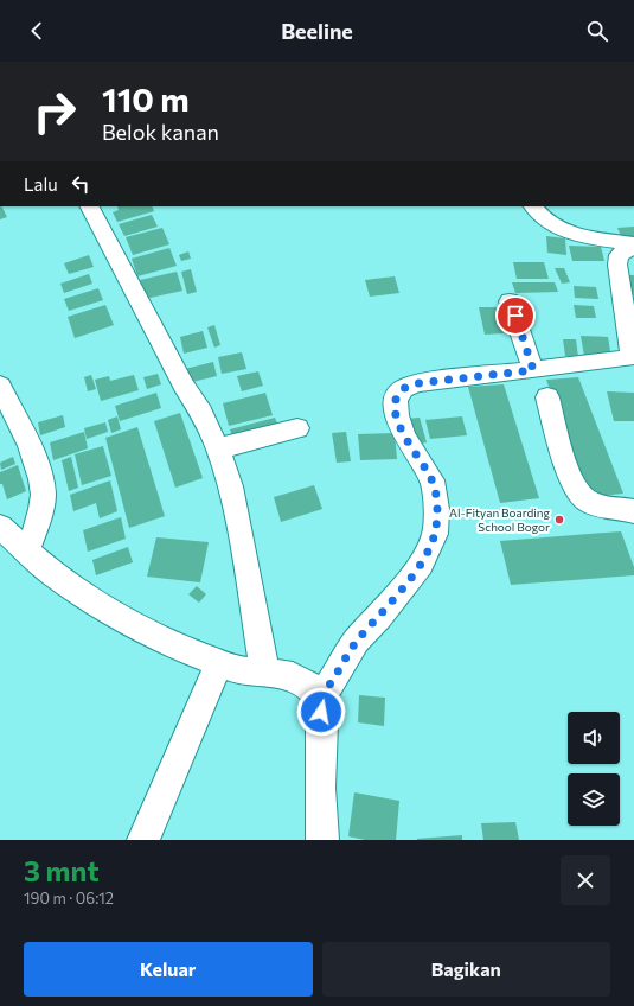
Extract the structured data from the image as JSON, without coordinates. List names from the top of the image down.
{
  "places": ["Al-Fityan Boarding School Bogor"],
  "page": {
    "header": "Beeline",
    "turn": ["110 m", "Belok kanan"],
    "then": "Lalu",
    "heading": ["3 mnt", "190 m · 06:12"],
    "buttons": ["Keluar", "Bagikan"]
  }
}
